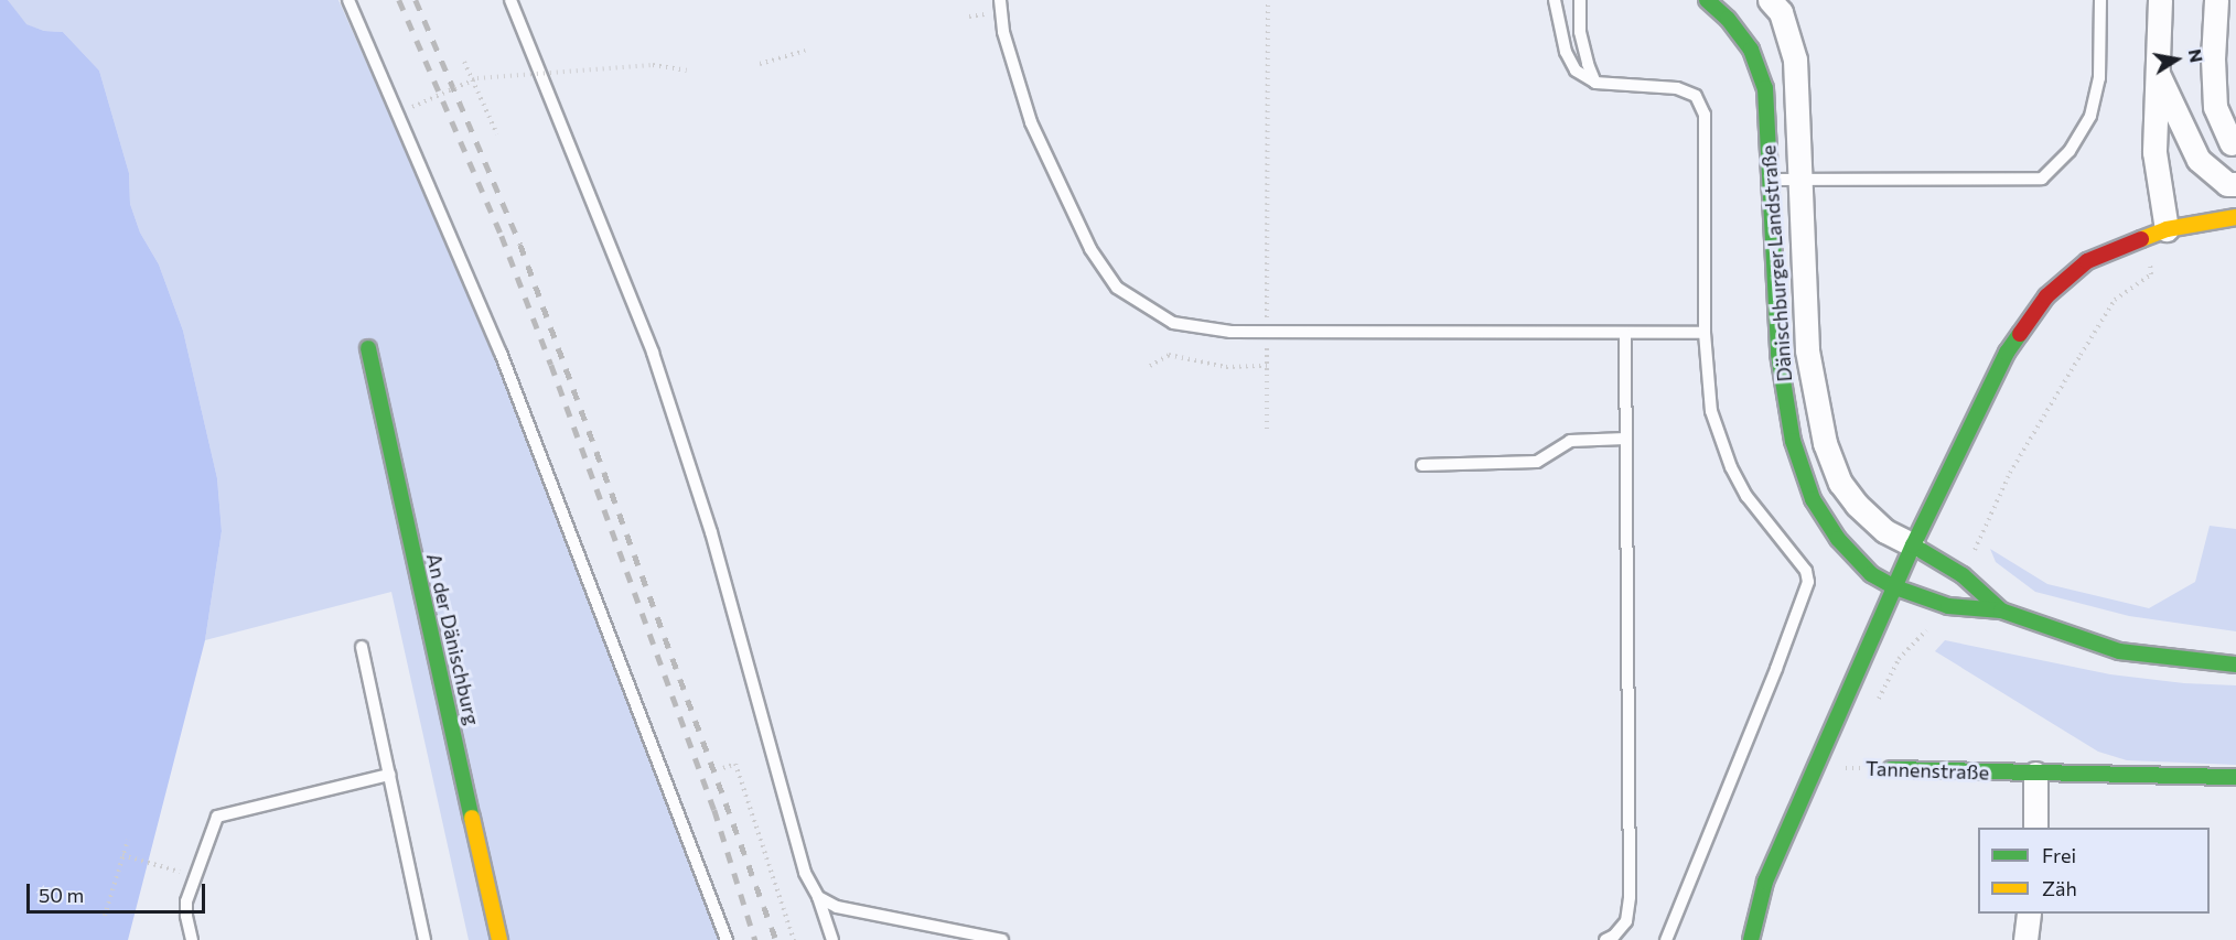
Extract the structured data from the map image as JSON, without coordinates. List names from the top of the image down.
{
  "streets": {
    "main road": ["Dänischburger Landstraße", "An der Dänischburg", "Tannenstraße"]
  },
  "legend": ["Frei", "Zäh"],
  "scale_bar": "50 m",
  "north": "right"
}
